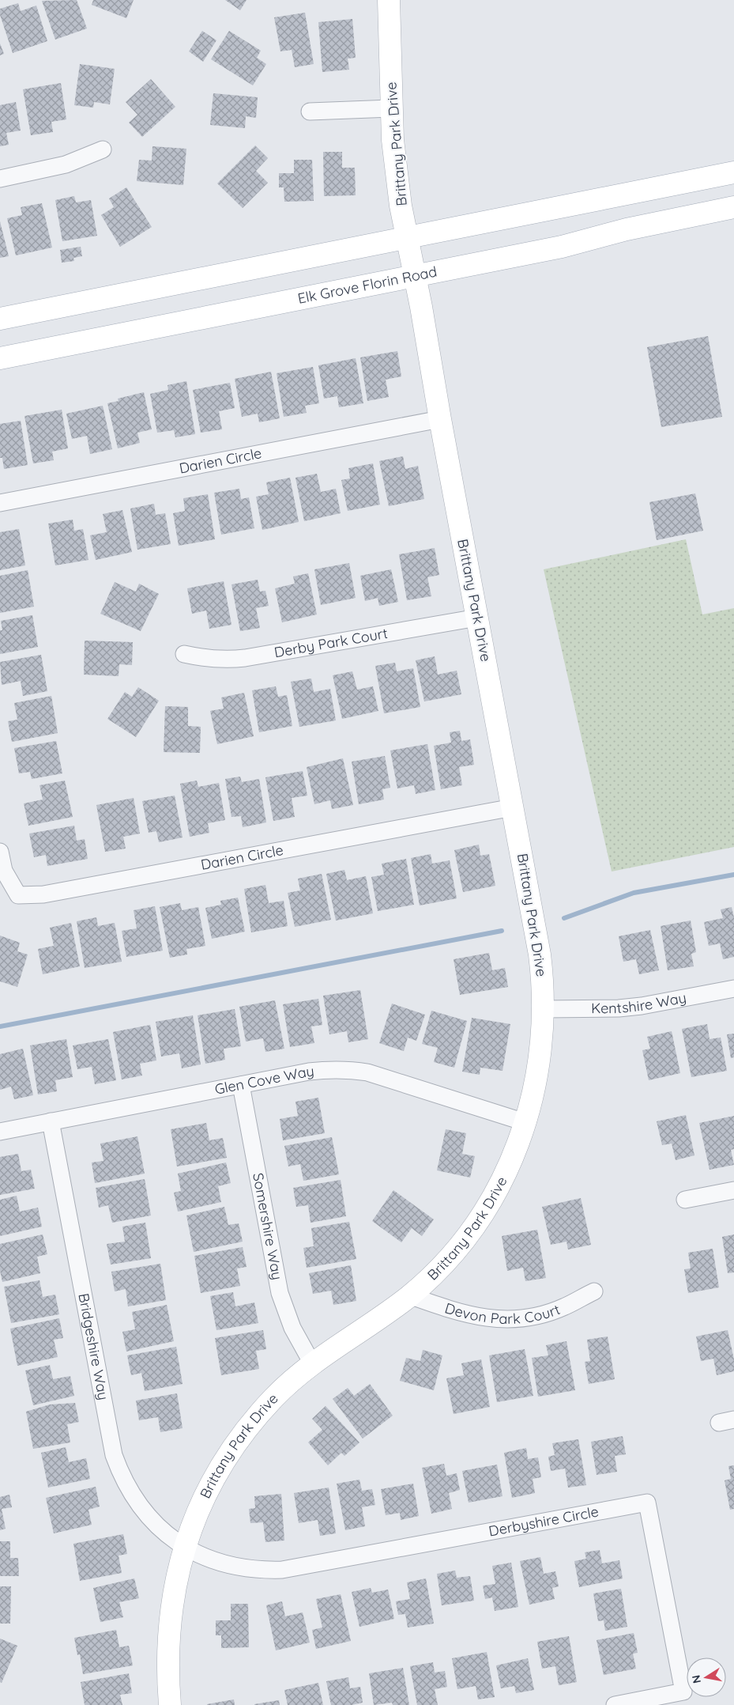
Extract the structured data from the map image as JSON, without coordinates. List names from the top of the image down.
{
  "streets": {
    "street": [
      "Brittany Park Drive",
      "Elk Grove Florin Road",
      "Darien Circle",
      "Derby Park Court",
      "Kentshire Way",
      "Glen Cove Way",
      "Somershire Way",
      "Devon Park Court",
      "Bridgeshire Way",
      "Derbyshire Circle"
    ]
  },
  "crossings": [
    ["Brittany Park Drive", "Elk Grove Florin Road"],
    ["Brittany Park Drive", "Darien Circle"],
    ["Brittany Park Drive", "Derby Park Court"],
    ["Brittany Park Drive", "Kentshire Way"],
    ["Brittany Park Drive", "Glen Cove Way"],
    ["Brittany Park Drive", "Somershire Way"],
    ["Brittany Park Drive", "Devon Park Court"],
    ["Brittany Park Drive", "Bridgeshire Way"],
    ["Brittany Park Drive", "Derbyshire Circle"],
    ["Glen Cove Way", "Somershire Way"],
    ["Glen Cove Way", "Bridgeshire Way"],
    ["Bridgeshire Way", "Derbyshire Circle"]
  ],
  "north": "left"
}
